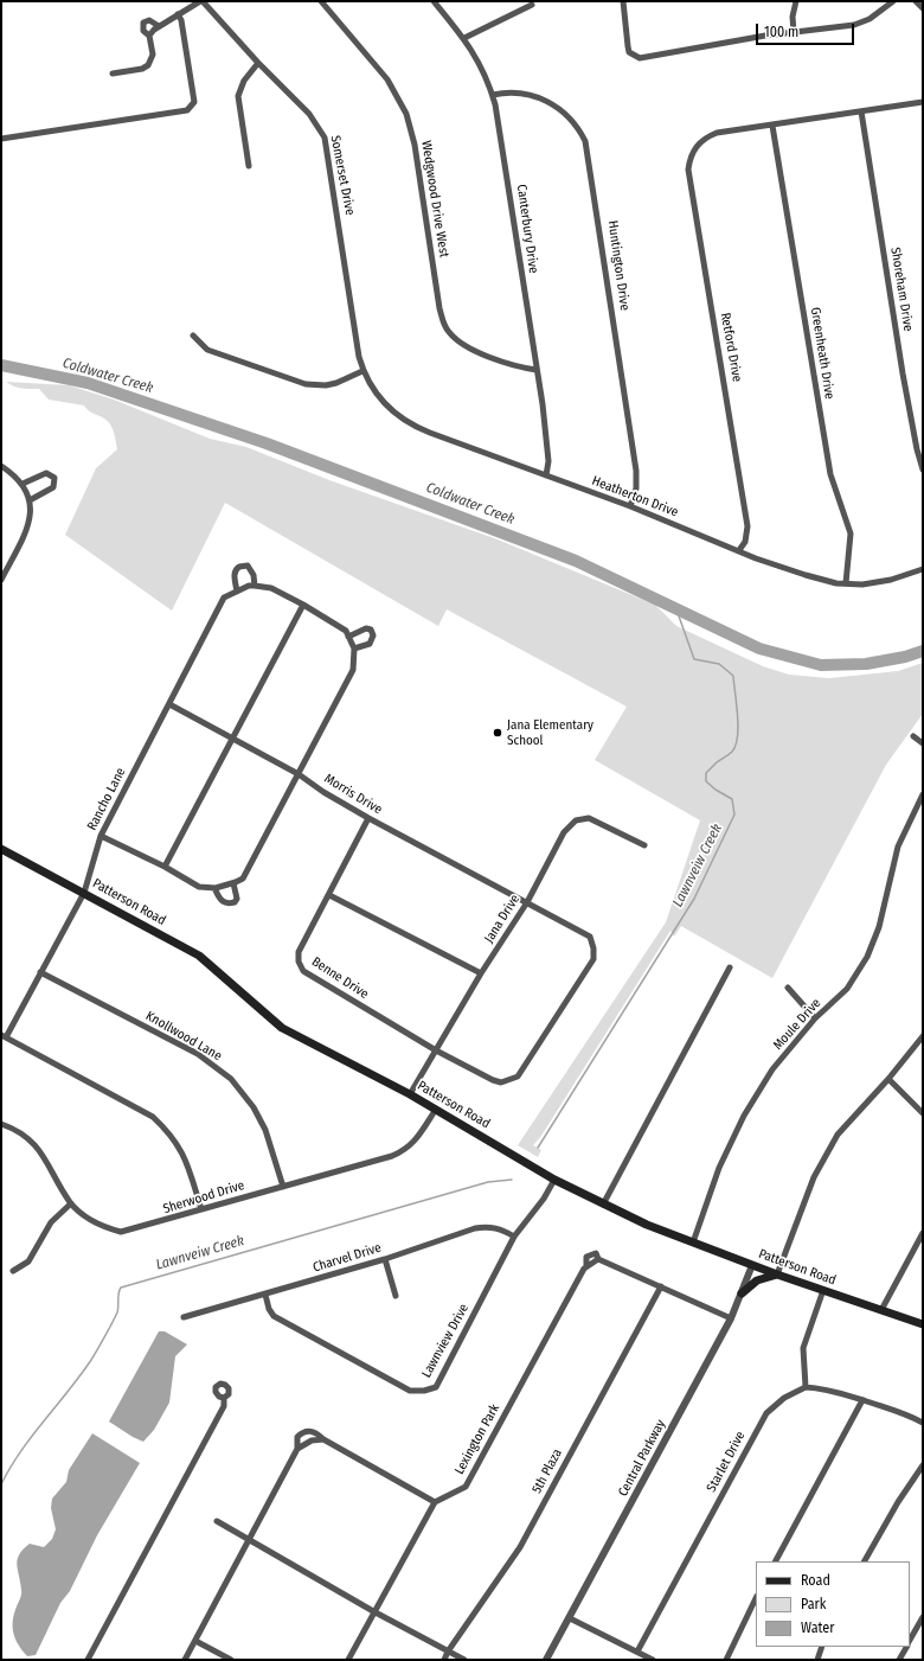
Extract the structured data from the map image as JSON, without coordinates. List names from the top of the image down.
{
  "streets": {
    "main road": ["Patterson Road"],
    "street": [
      "Somerset Drive",
      "Wedgwood Drive West",
      "Canterbury Drive",
      "Huntington Drive",
      "Shoreham Drive",
      "Retford Drive",
      "Greenheath Drive",
      "Heatherton Drive",
      "Morris Drive",
      "Rancho Lane",
      "Jana Drive",
      "Benne Drive",
      "Moule Drive",
      "Knollwood Lane",
      "Sherwood Drive",
      "Charvel Drive",
      "Lawnview Drive",
      "Lexington Park",
      "Central Parkway",
      "Starlet Drive",
      "5th Plaza"
    ]
  },
  "crossings": [
    ["Somerset Drive", "Heatherton Drive"],
    ["Wedgwood Drive West", "Canterbury Drive"],
    ["Canterbury Drive", "Huntington Drive"],
    ["Canterbury Drive", "Heatherton Drive"],
    ["Huntington Drive", "Heatherton Drive"],
    ["Retford Drive", "Greenheath Drive"],
    ["Retford Drive", "Heatherton Drive"],
    ["Greenheath Drive", "Heatherton Drive"],
    ["Morris Drive", "Rancho Lane"],
    ["Morris Drive", "Jana Drive"],
    ["Morris Drive", "Benne Drive"],
    ["Rancho Lane", "Patterson Road"],
    ["Rancho Lane", "Knollwood Lane"],
    ["Patterson Road", "Jana Drive"],
    ["Patterson Road", "Moule Drive"],
    ["Patterson Road", "Sherwood Drive"],
    ["Patterson Road", "Lawnview Drive"],
    ["Patterson Road", "Central Parkway"],
    ["Jana Drive", "Benne Drive"],
    ["Knollwood Lane", "Sherwood Drive"],
    ["Charvel Drive", "Lawnview Drive"],
    ["Lexington Park", "5th Plaza"]
  ],
  "water": ["Coldwater Creek", "Lawnveiw Creek"],
  "places": ["Jana Elementary School"],
  "legend": ["Road", "Park", "Water"],
  "scale_bar": "100 m"
}
